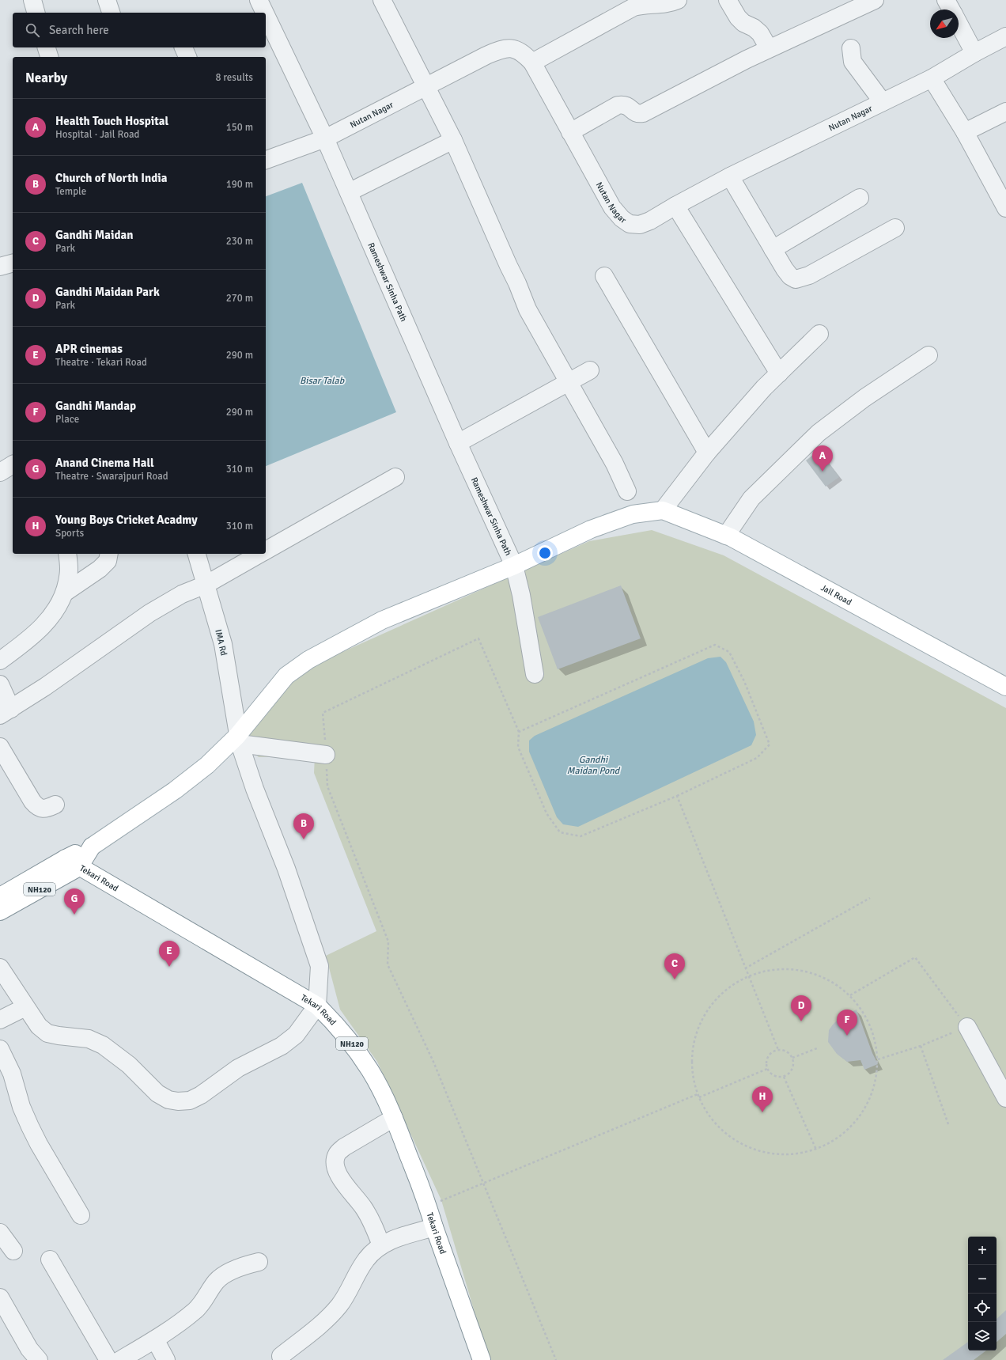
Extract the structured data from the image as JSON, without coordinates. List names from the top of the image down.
{
  "streets": {
    "main road": ["Jail Road", "Tekari Road", "NH120"],
    "street": ["Nutan Nagar", "Rameshwar Sinha Path", "IMA Rd"]
  },
  "crossings": [
    ["Nutan Nagar", "Rameshwar Sinha Path"],
    ["IMA Rd", "Tekari Road"],
    ["Tekari Road", "NH120"]
  ],
  "water": ["Bisar Talab", "Gandhi Maidan Pond"],
  "north": "bottom left",
  "page": {
    "search": "Search here",
    "heading": ["Nearby", "8 results"],
    "list": [
      {
        "mark": "A",
        "name": "Health Touch Hospital",
        "note": "Hospital · Jail Road",
        "value": "150 m"
      },
      {
        "mark": "B",
        "name": "Church of North India",
        "note": "Temple",
        "value": "190 m"
      },
      {
        "mark": "C",
        "name": "Gandhi Maidan",
        "note": "Park",
        "value": "230 m"
      },
      {
        "mark": "D",
        "name": "Gandhi Maidan Park",
        "note": "Park",
        "value": "270 m"
      },
      {
        "mark": "E",
        "name": "APR cinemas",
        "note": "Theatre · Tekari Road",
        "value": "290 m"
      },
      {
        "mark": "F",
        "name": "Gandhi Mandap",
        "note": "Place",
        "value": "290 m"
      },
      {
        "mark": "G",
        "name": "Anand Cinema Hall",
        "note": "Theatre · Swarajpuri Road",
        "value": "310 m"
      },
      {
        "mark": "H",
        "name": "Young Boys Cricket Acadmy",
        "note": "Sports",
        "value": "310 m"
      }
    ],
    "pins": [
      "A",
      "B",
      "G",
      "E",
      "C",
      "D",
      "F",
      "H"
    ],
    "map_buttons": ["+", "−"]
  }
}
